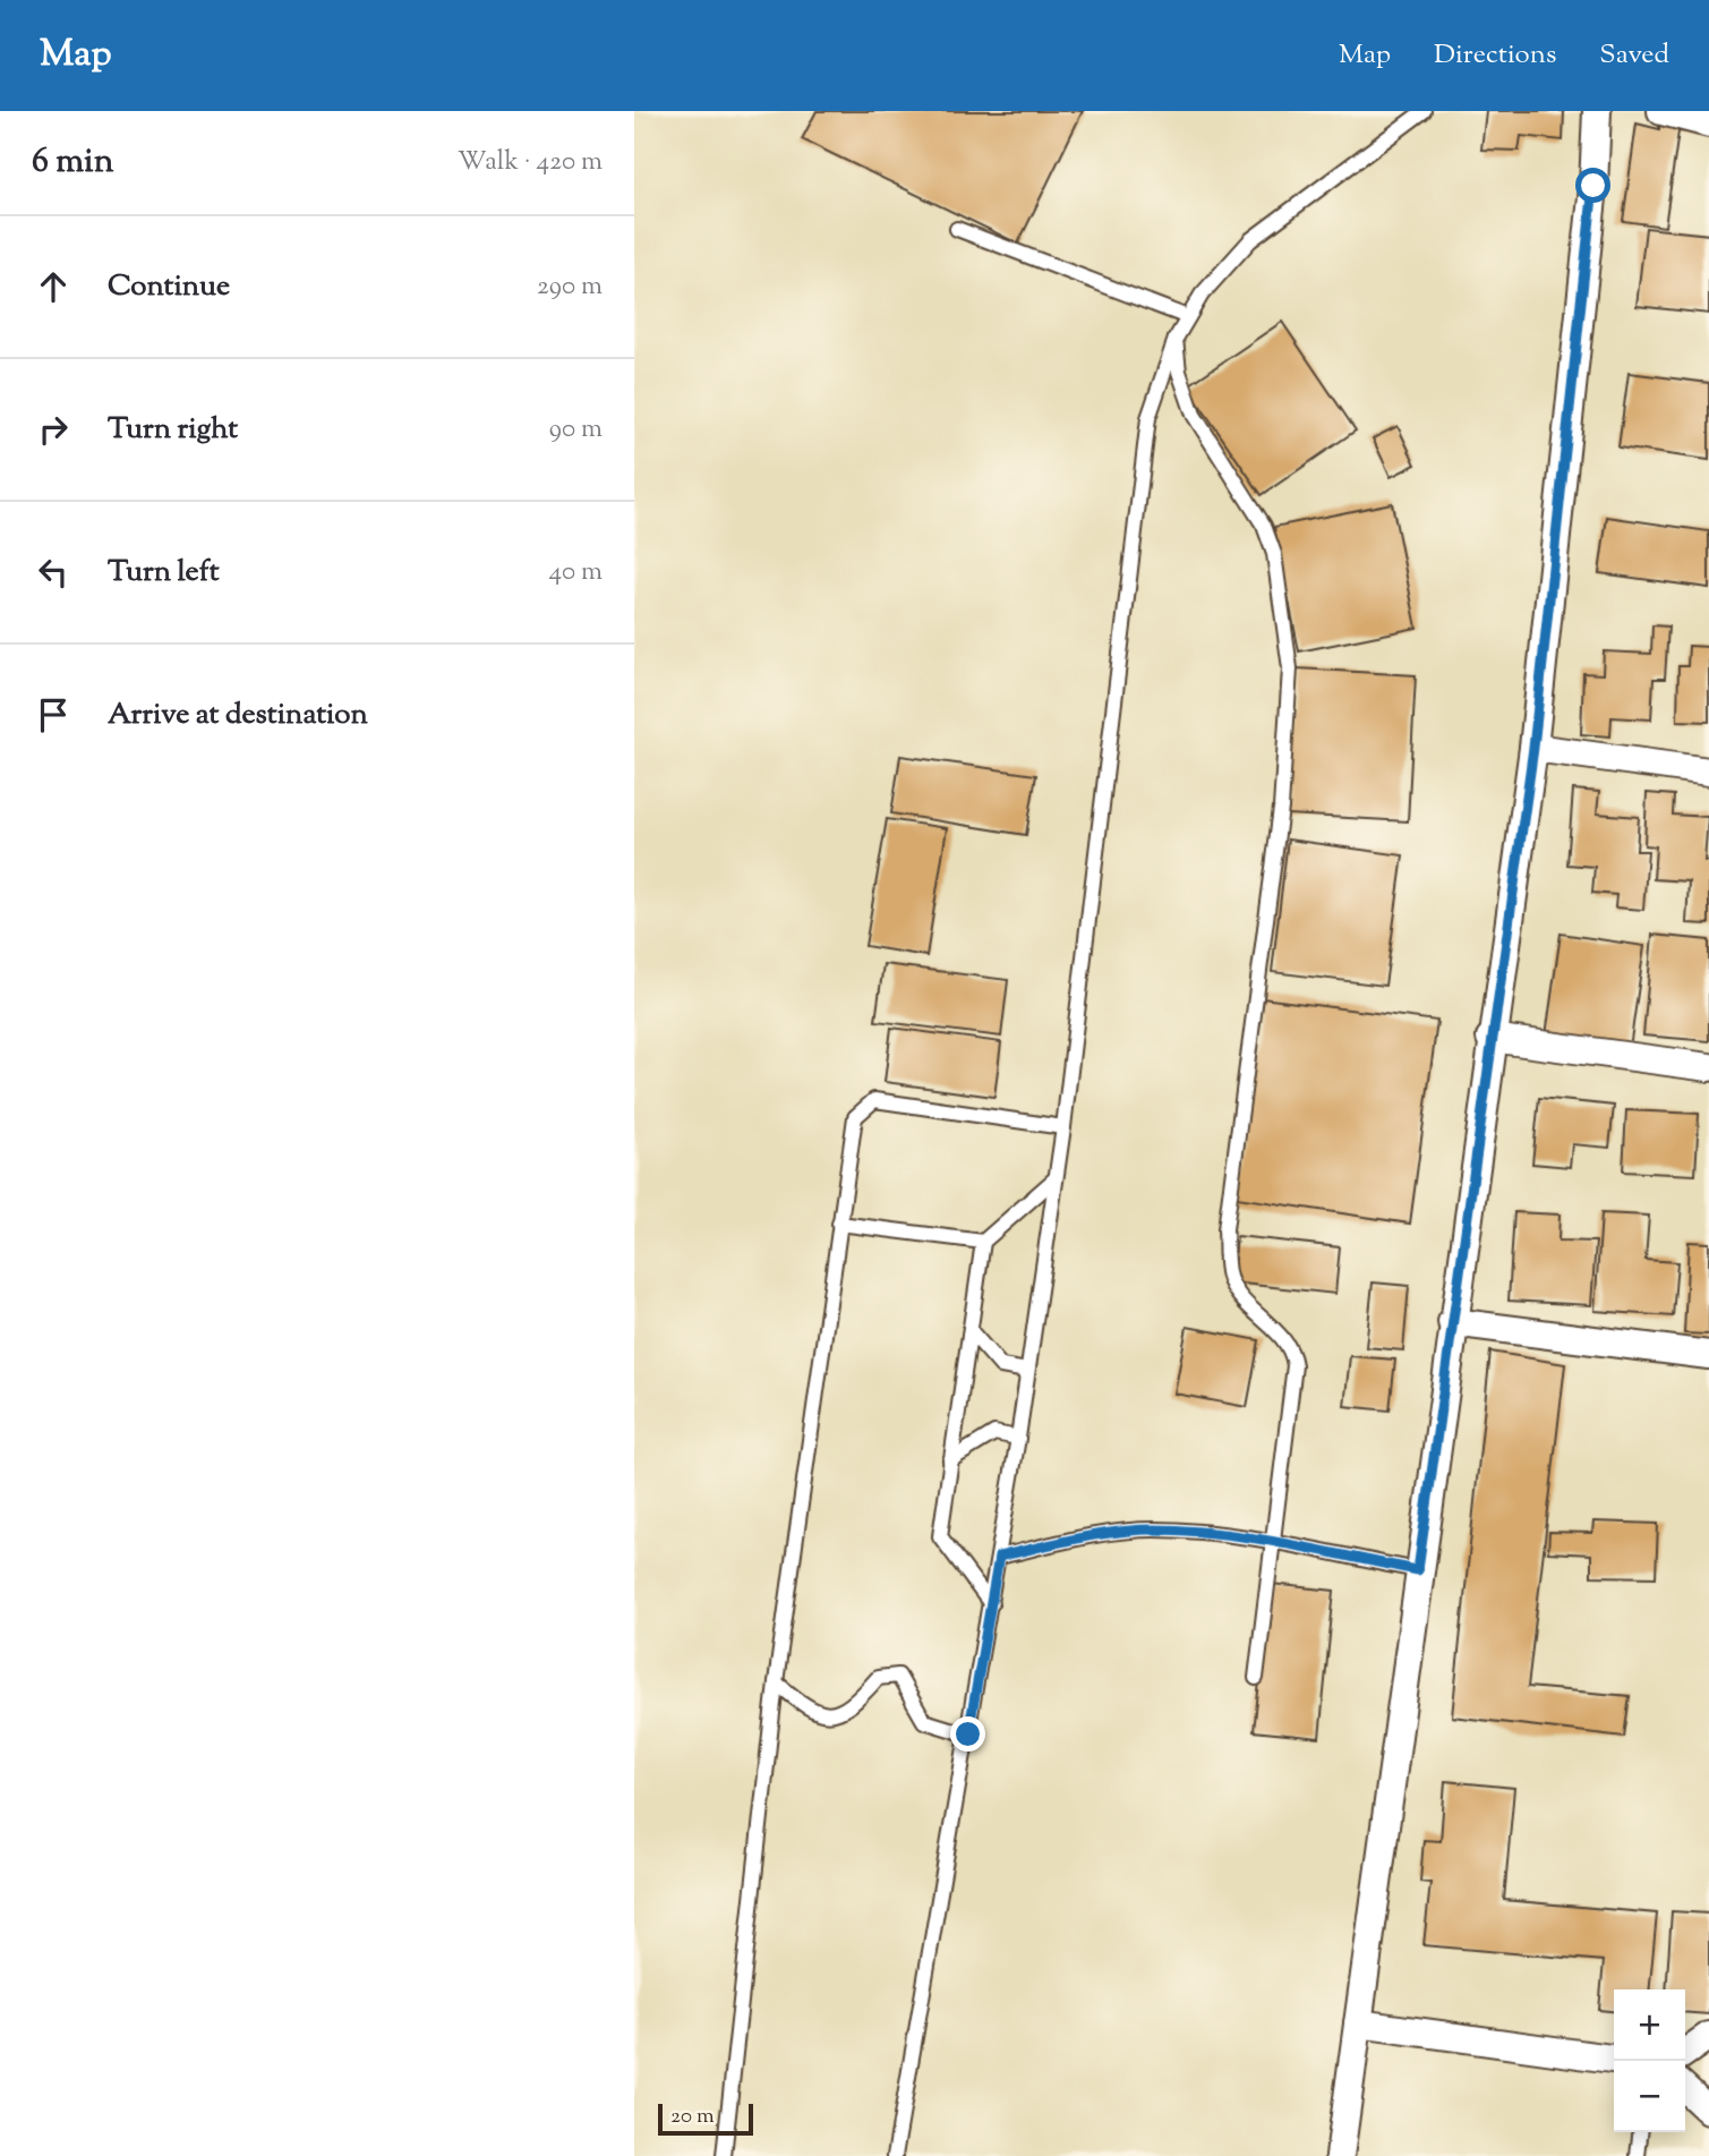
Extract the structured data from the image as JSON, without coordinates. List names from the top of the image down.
{
  "scale_bar": "20 m",
  "page": {
    "header": "Map",
    "nav": ["Map", "Directions", "Saved"],
    "heading": ["6 min", "Walk · 420 m"],
    "list": [
      ["Continue", "290 m"],
      ["Turn right", "90 m"],
      ["Turn left", "40 m"],
      "Arrive at destination"
    ],
    "map_buttons": ["+", "−"],
    "scale": "20 m"
  }
}
